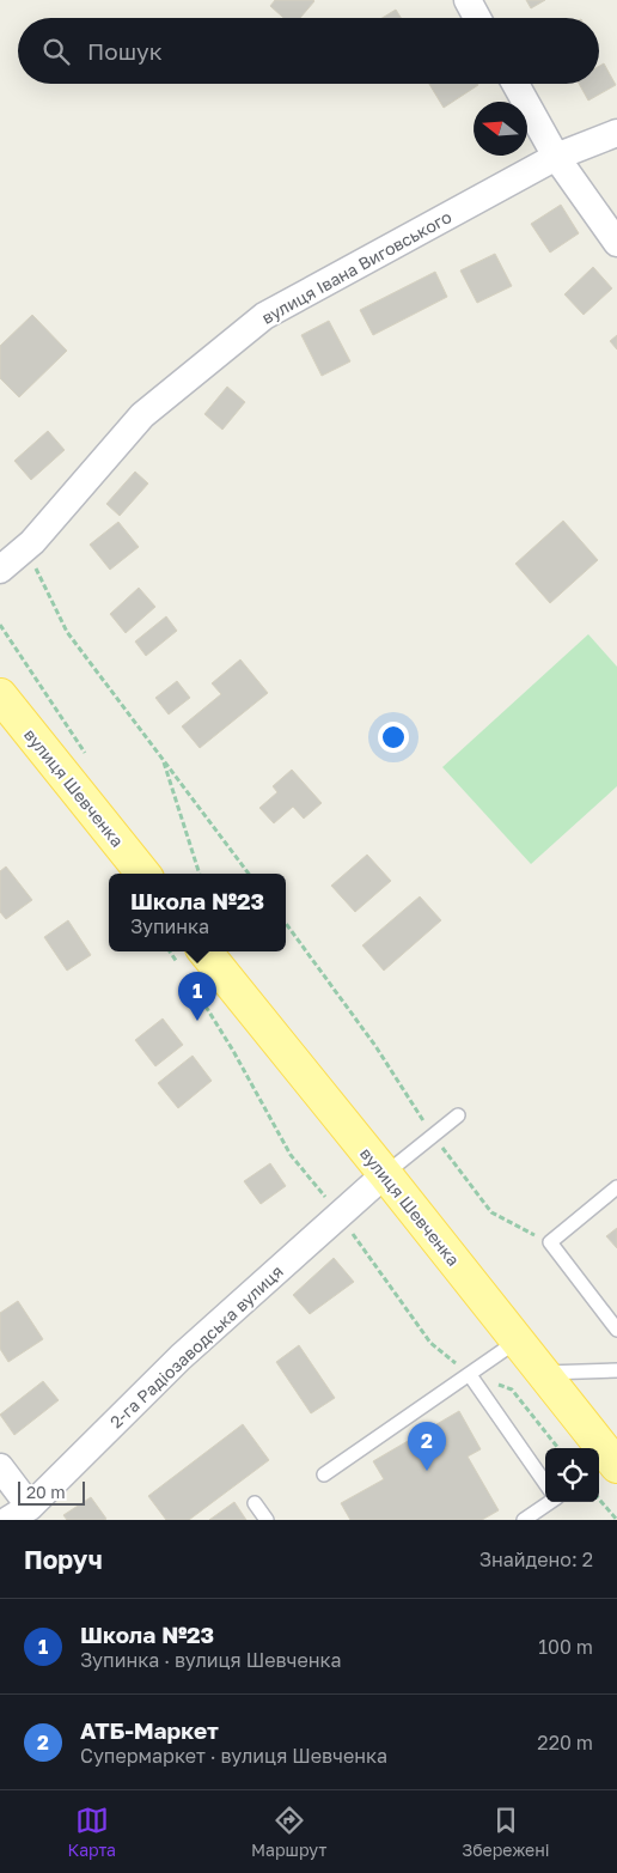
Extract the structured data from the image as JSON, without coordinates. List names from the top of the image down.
{
  "streets": {
    "main road": ["вулиця Шевченка"],
    "street": ["вулиця Івана Виговського", "2-га Радіозаводська вулиця"]
  },
  "crossings": [
    ["вулиця Шевченка", "2-га Радіозаводська вулиця"]
  ],
  "scale_bar": "20 m",
  "north": "left",
  "page": {
    "search": "Пошук",
    "popup": ["Школа №23", "Зупинка"],
    "pins": ["1", "2"],
    "scale": "20 m",
    "heading": ["Поруч", "Знайдено: 2"],
    "list": [
      {
        "mark": "1",
        "name": "Школа №23",
        "note": "Зупинка · вулиця Шевченка",
        "value": "100 m"
      },
      {
        "mark": "2",
        "name": "АТБ-Маркет",
        "note": "Супермаркет · вулиця Шевченка",
        "value": "220 m"
      }
    ],
    "nav": ["Карта", "Маршрут", "Збережені"]
  }
}
